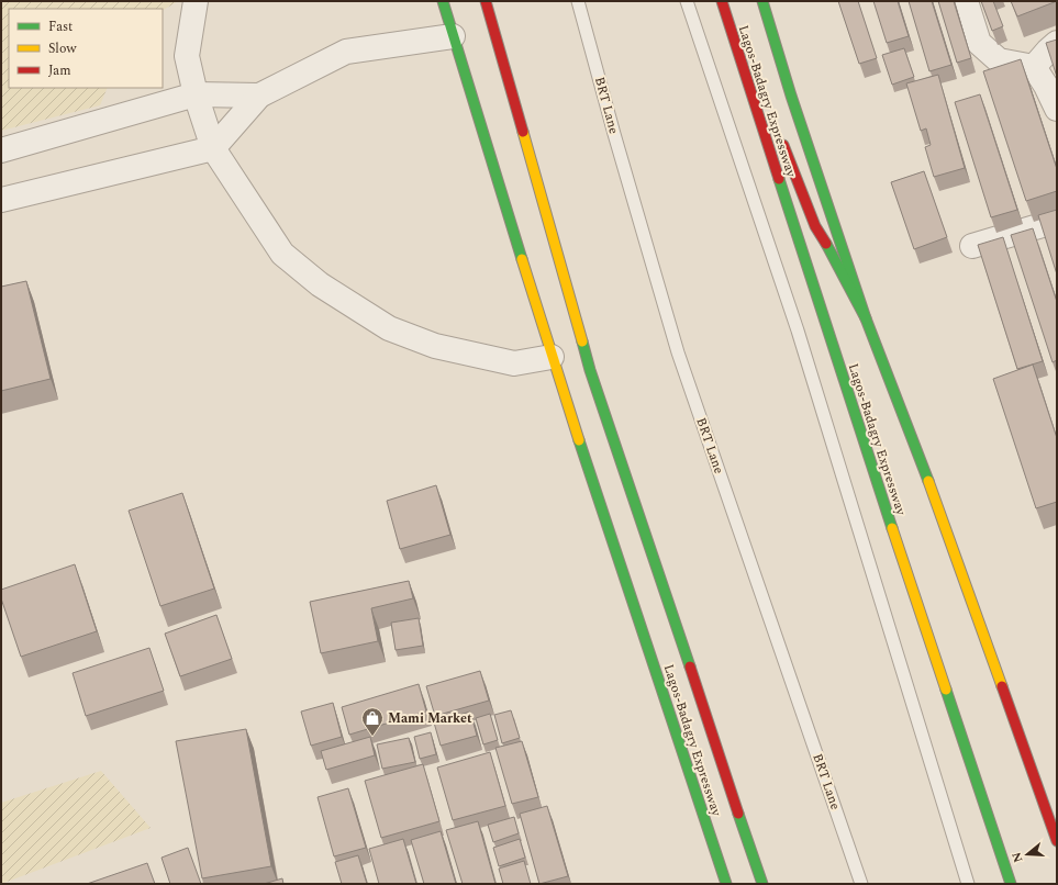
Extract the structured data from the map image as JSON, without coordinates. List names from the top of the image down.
{
  "streets": {
    "main road": ["Lagos-Badagry Expressway"],
    "lane": ["BRT Lane"]
  },
  "places": {
    "shop": ["Mami Market"]
  },
  "legend": ["Fast", "Slow", "Jam"],
  "north": "left"
}
